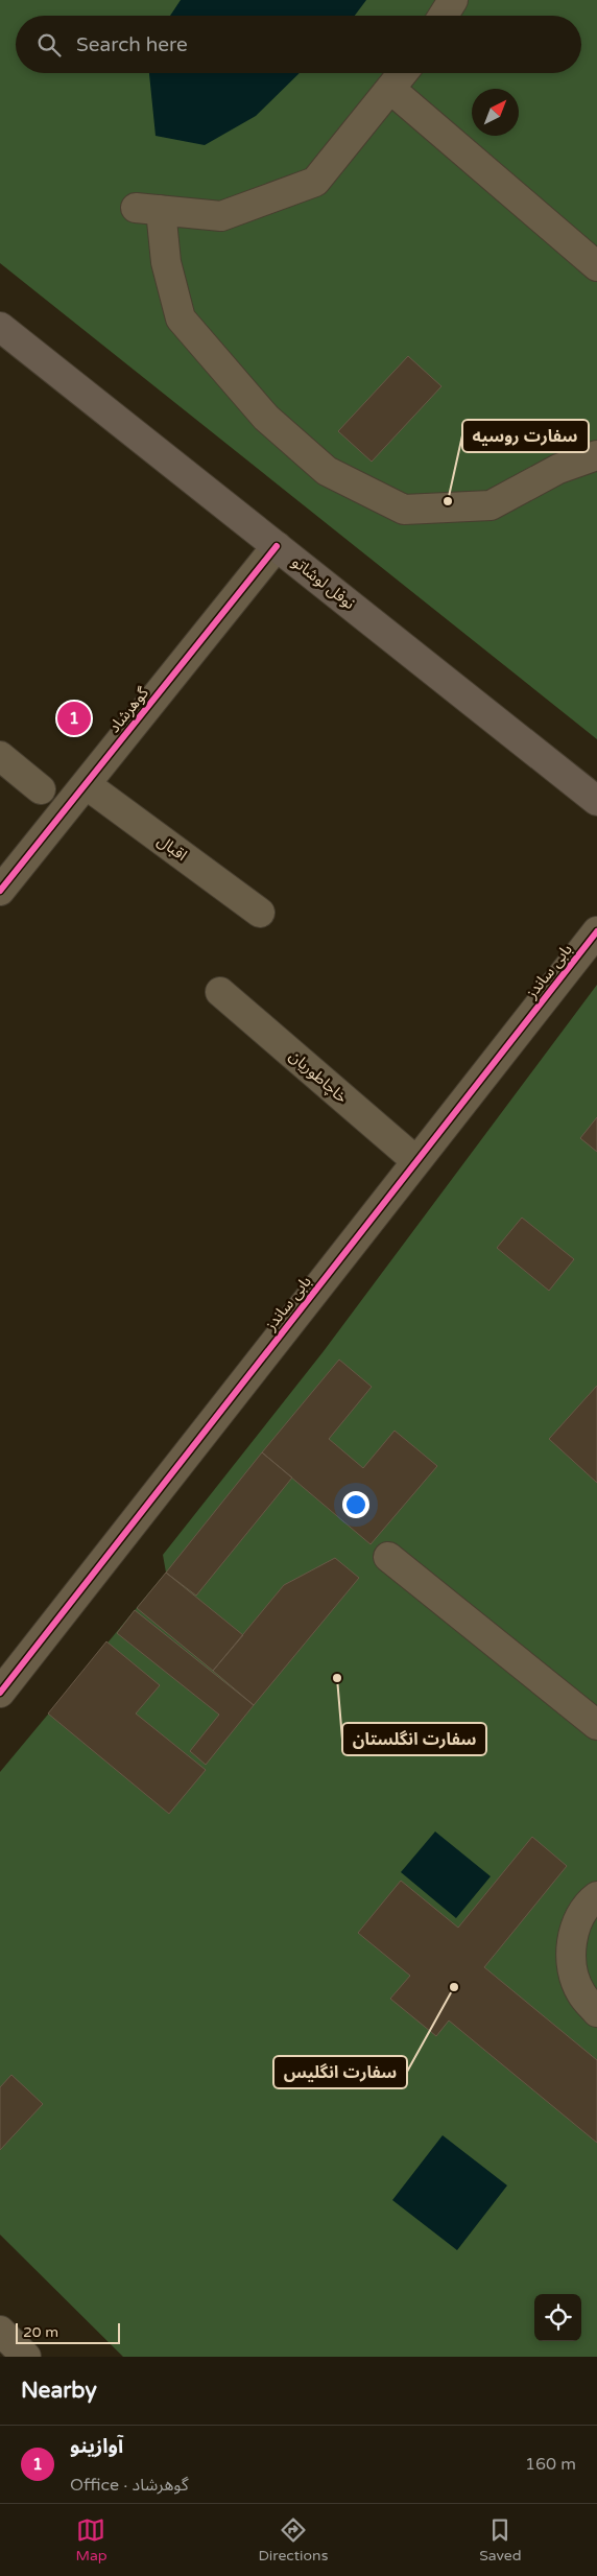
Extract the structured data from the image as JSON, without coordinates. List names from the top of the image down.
{
  "streets": {
    "main road": ["نوفل لوشاتو"],
    "street": [
      "گوهرشاد",
      "اقبال",
      "بابی ساندز",
      "خاچاطوریان"
    ]
  },
  "crossings": [
    ["نوفل لوشاتو", "گوهرشاد"],
    ["گوهرشاد", "اقبال"],
    ["بابی ساندز", "خاچاطوریان"]
  ],
  "places": ["سفارت روسیه", "سفارت انگلستان", "سفارت انگلیس"],
  "scale_bar": "20 m",
  "north": "top right",
  "page": {
    "search": "Search here",
    "pins": "1",
    "scale": "20 m",
    "heading": "Nearby",
    "list": [
      {
        "mark": "1",
        "name": "آوازینو",
        "note": "Office · گوهرشاد",
        "value": "160 m"
      }
    ],
    "nav": ["Map", "Directions", "Saved"]
  }
}
